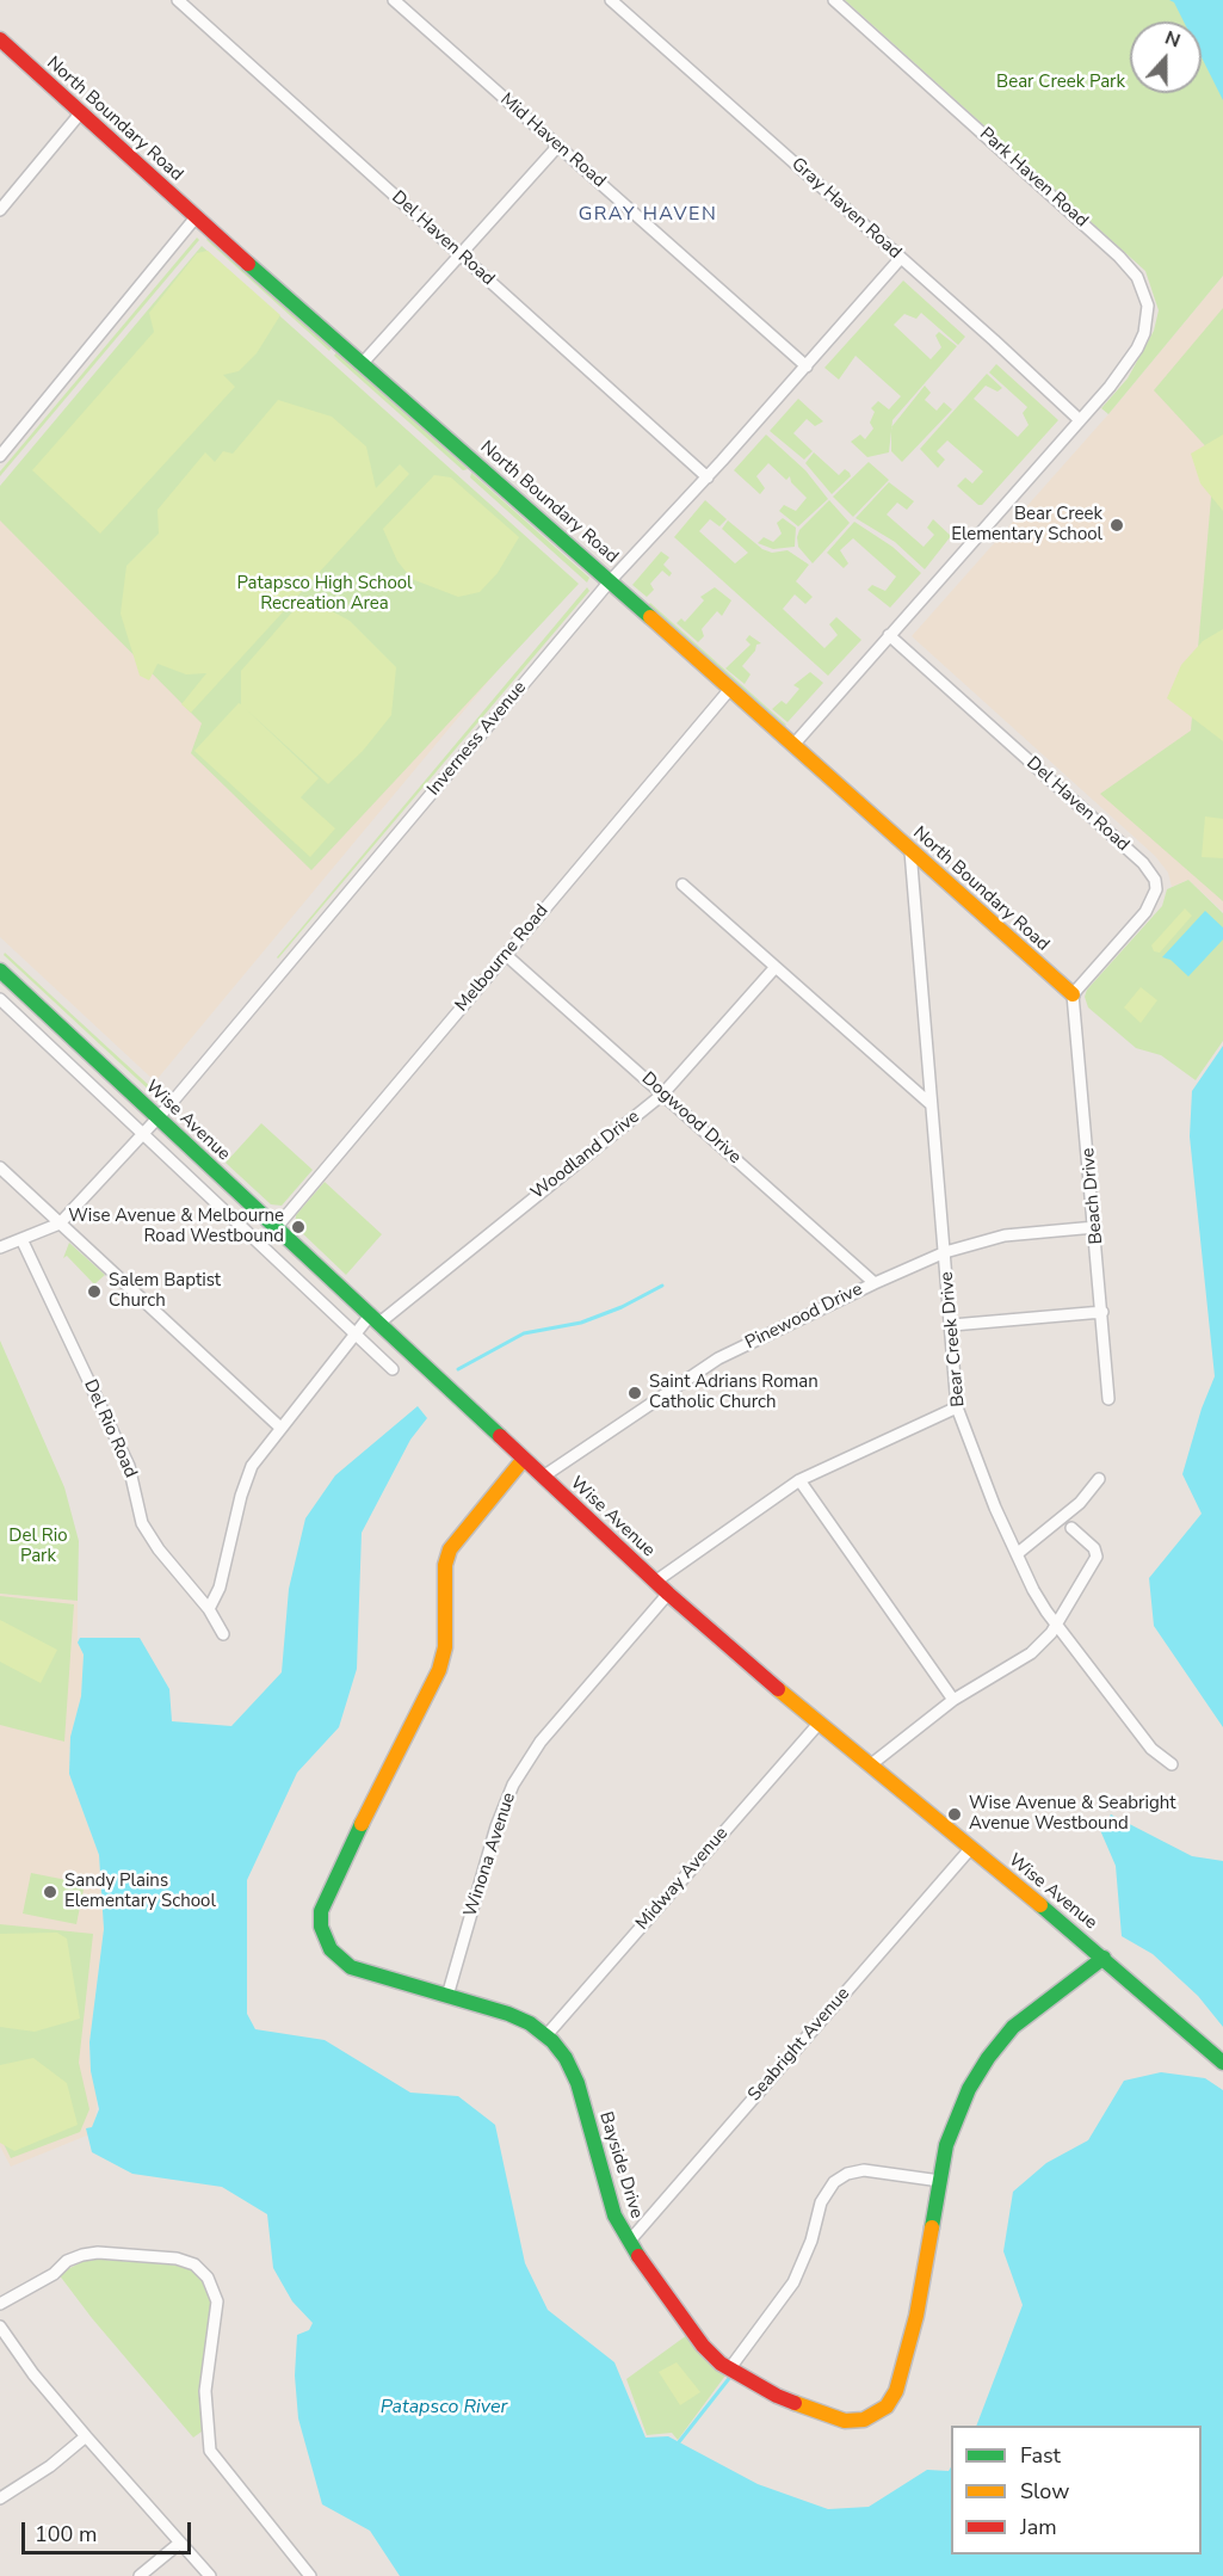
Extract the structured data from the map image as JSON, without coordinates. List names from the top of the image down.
{
  "streets": {
    "street": [
      "North Boundary Road",
      "Mid Haven Road",
      "Park Haven Road",
      "Gray Haven Road",
      "Del Haven Road",
      "Inverness Avenue",
      "Melbourne Road",
      "Dogwood Drive",
      "Wise Avenue",
      "Woodland Drive",
      "Beach Drive",
      "Pinewood Drive",
      "Bear Creek Drive",
      "Del Rio Road",
      "Winona Avenue",
      "Midway Avenue",
      "Seabright Avenue",
      "Bayside Drive"
    ]
  },
  "crossings": [
    ["North Boundary Road", "Del Haven Road"],
    ["North Boundary Road", "Inverness Avenue"],
    ["North Boundary Road", "Melbourne Road"],
    ["North Boundary Road", "Beach Drive"],
    ["North Boundary Road", "Bear Creek Drive"],
    ["Mid Haven Road", "Inverness Avenue"],
    ["Park Haven Road", "Gray Haven Road"],
    ["Gray Haven Road", "Inverness Avenue"],
    ["Del Haven Road", "Inverness Avenue"],
    ["Del Haven Road", "Beach Drive"],
    ["Inverness Avenue", "Wise Avenue"],
    ["Melbourne Road", "Dogwood Drive"],
    ["Melbourne Road", "Wise Avenue"],
    ["Dogwood Drive", "Woodland Drive"],
    ["Dogwood Drive", "Pinewood Drive"],
    ["Wise Avenue", "Woodland Drive"],
    ["Wise Avenue", "Pinewood Drive"],
    ["Wise Avenue", "Winona Avenue"],
    ["Wise Avenue", "Midway Avenue"],
    ["Wise Avenue", "Seabright Avenue"],
    ["Wise Avenue", "Bayside Drive"],
    ["Woodland Drive", "Del Rio Road"],
    ["Beach Drive", "Pinewood Drive"],
    ["Pinewood Drive", "Bear Creek Drive"],
    ["Winona Avenue", "Bayside Drive"],
    ["Midway Avenue", "Bayside Drive"],
    ["Seabright Avenue", "Bayside Drive"]
  ],
  "districts": ["GRAY HAVEN"],
  "water": ["Patapsco River"],
  "parks": ["Bear Creek Park", "Patapsco High School Recreation Area", "Del Rio Park"],
  "places": [
    "Bear Creek Elementary School",
    "Wise Avenue & Melbourne Road Westbound",
    "Salem Baptist Church",
    "Saint Adrians Roman Catholic Church",
    "Wise Avenue & Seabright Avenue Westbound",
    "Sandy Plains Elementary School"
  ],
  "legend": ["Fast", "Slow", "Jam"],
  "scale_bar": "100 m",
  "north": "top"
}
